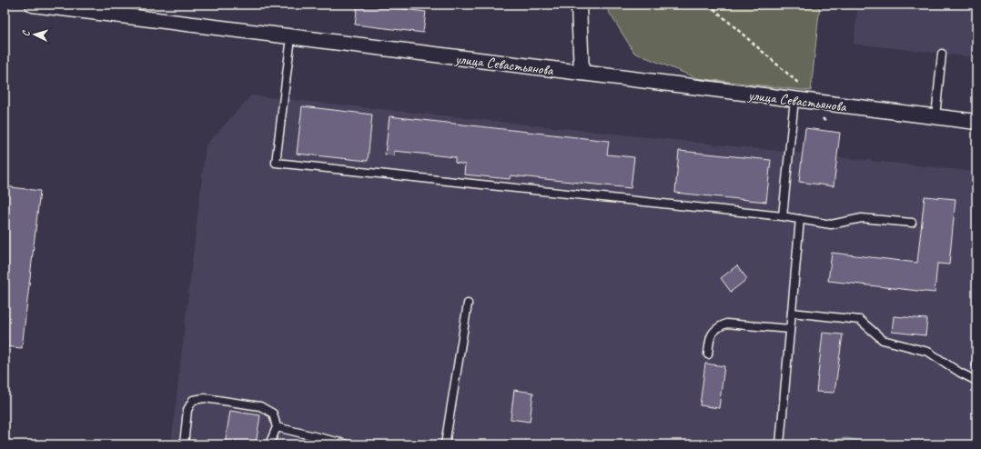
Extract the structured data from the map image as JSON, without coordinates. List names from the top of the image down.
{
  "streets": {
    "street": ["улица Севастьянова"]
  },
  "north": "left"
}
